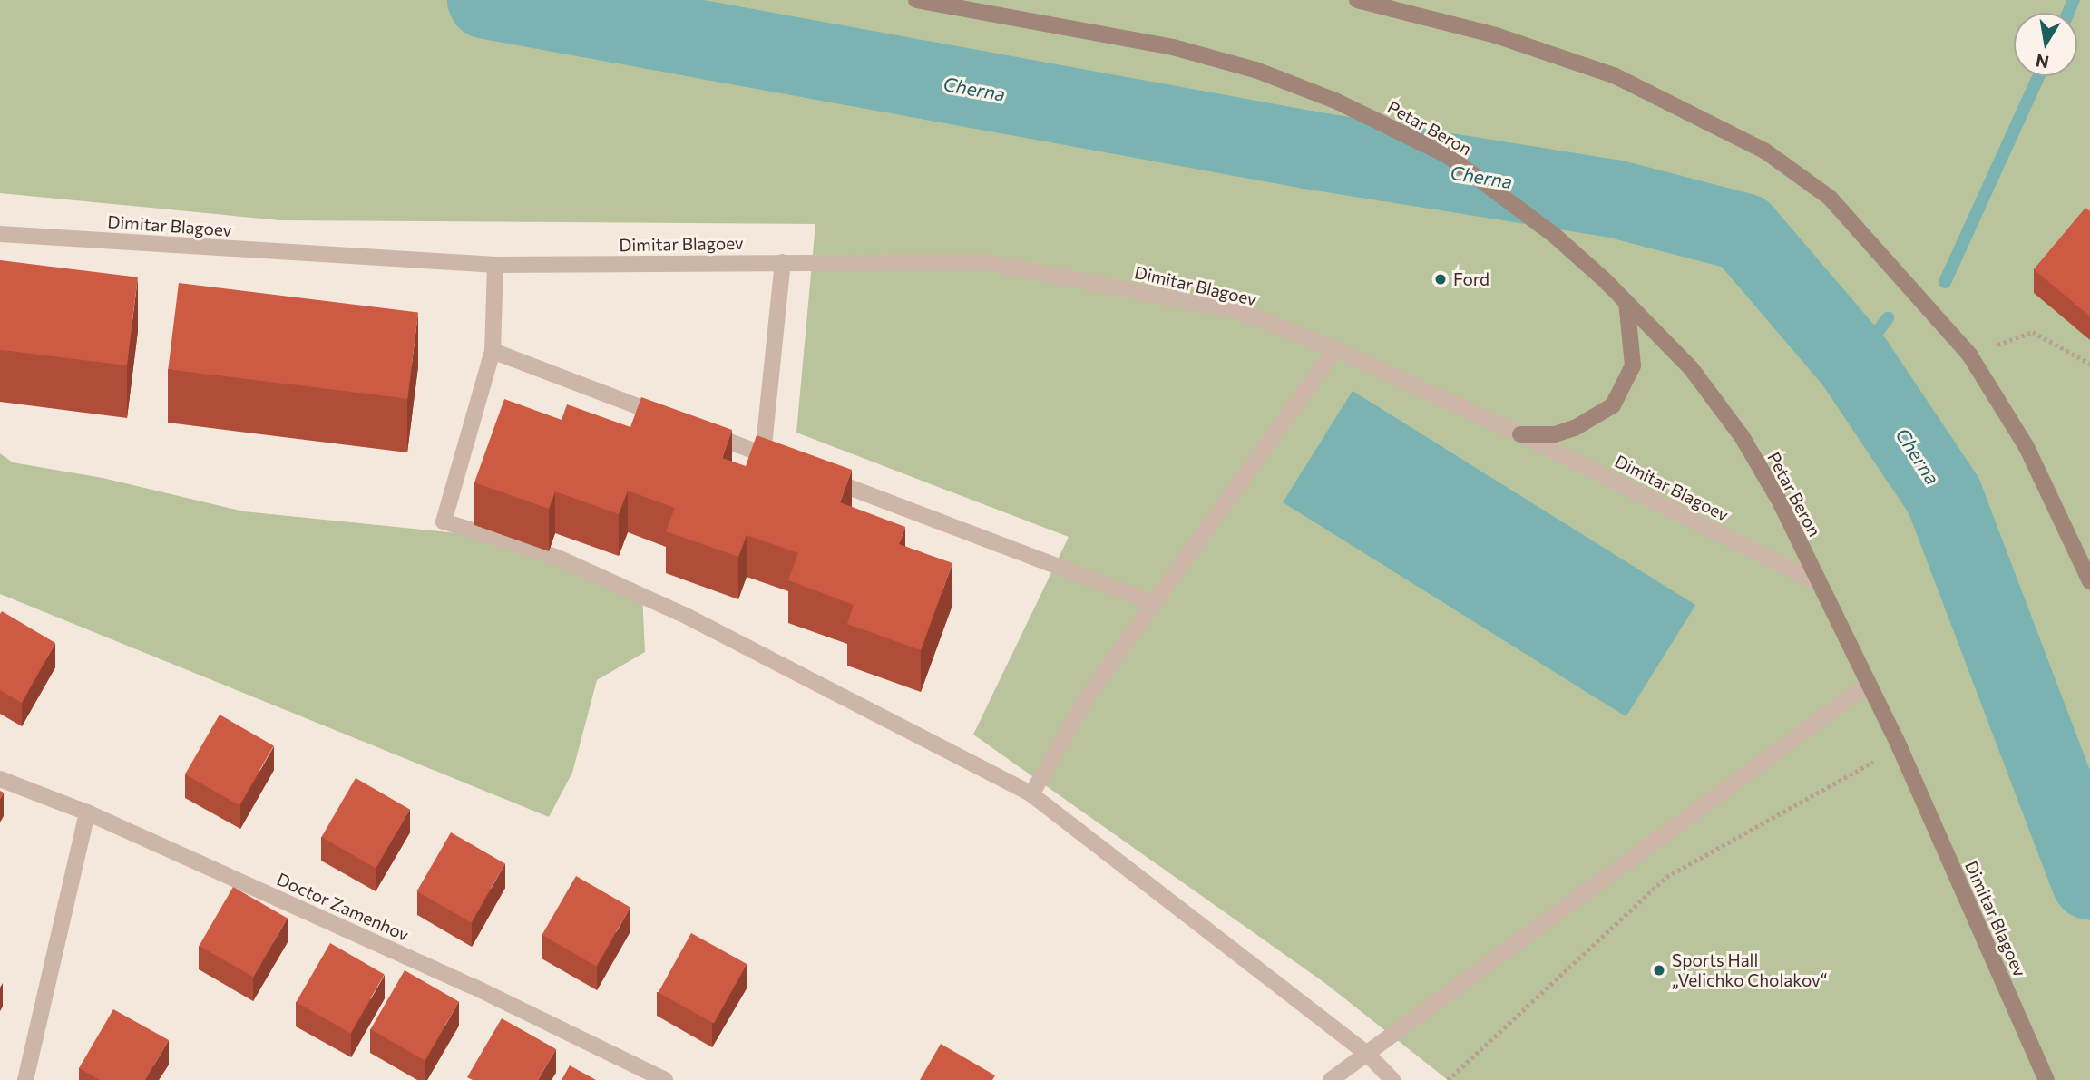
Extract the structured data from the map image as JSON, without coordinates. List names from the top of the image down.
{
  "streets": {
    "main road": ["Petar Beron", "Dimitar Blagoev"],
    "street": ["Doctor Zamenhov"]
  },
  "crossings": [
    ["Petar Beron", "Dimitar Blagoev"]
  ],
  "water": ["Cherna"],
  "places": ["Ford", "Sports Hall „Velichko Cholakov“"],
  "north": "bottom"
}
